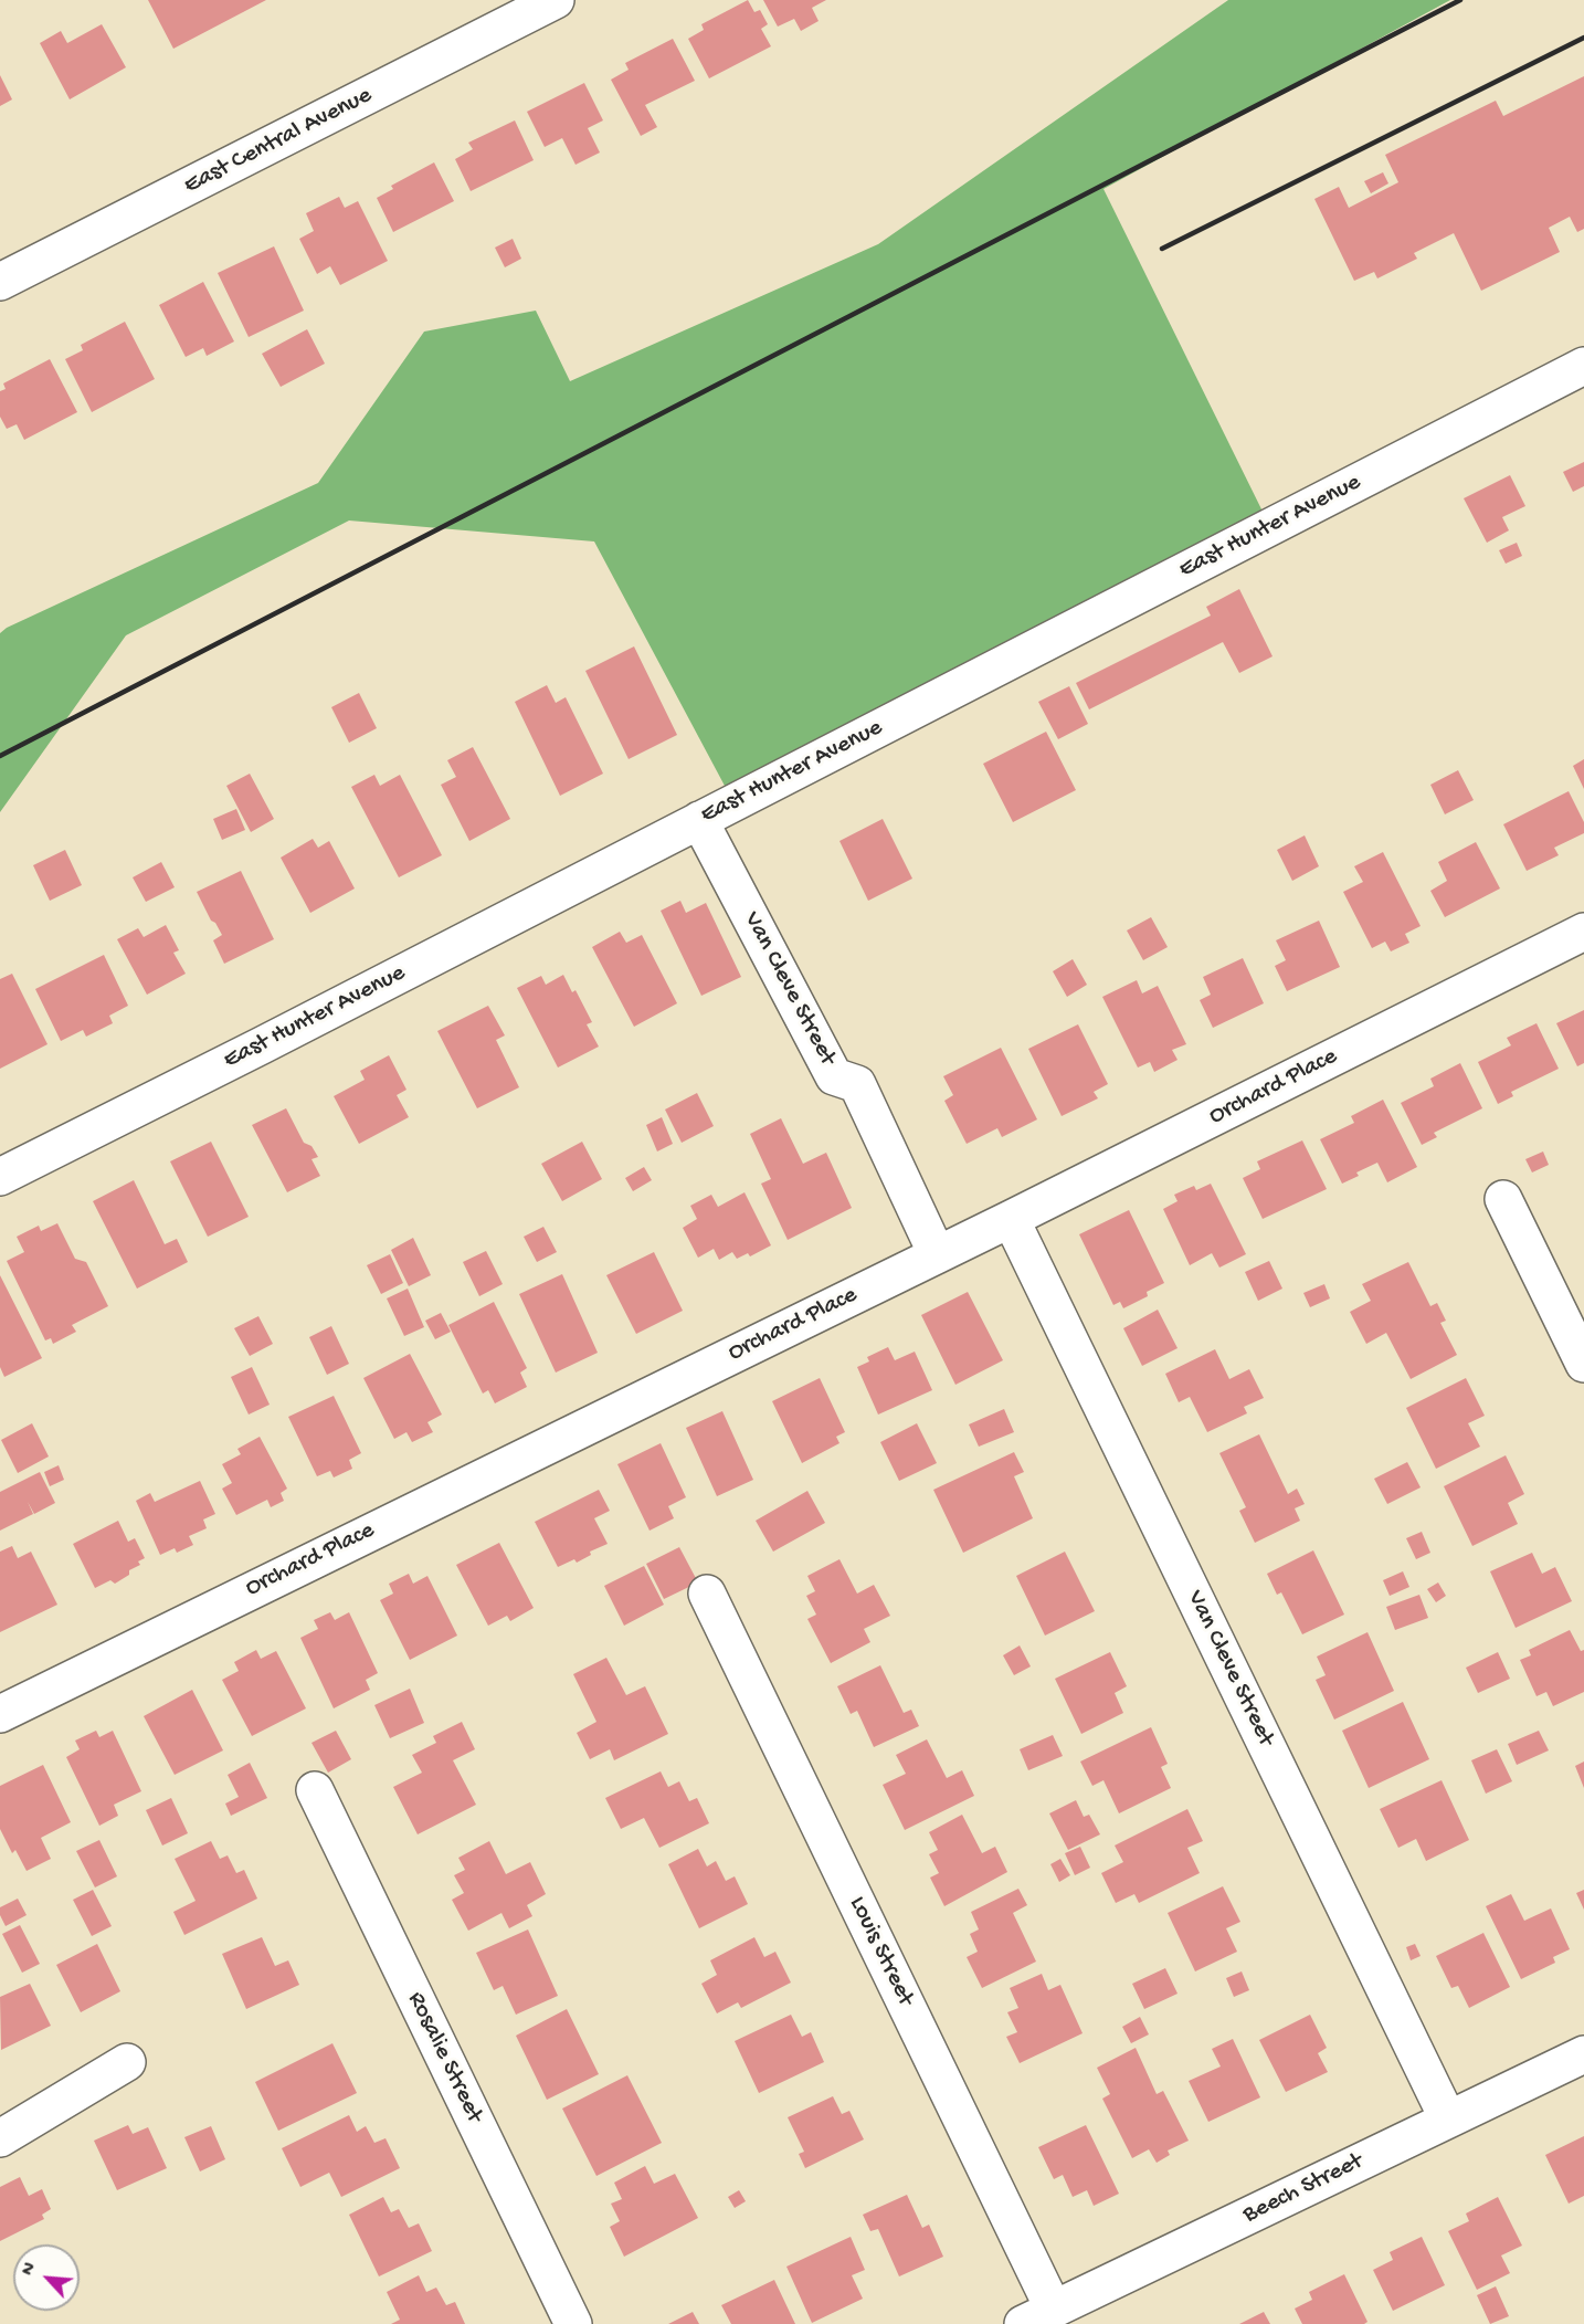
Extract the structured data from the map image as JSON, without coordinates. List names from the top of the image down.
{
  "streets": {
    "street": [
      "East Central Avenue",
      "East Hunter Avenue",
      "Van Cleve Street",
      "Orchard Place",
      "Louis Street",
      "Rosalie Street",
      "Beech Street"
    ]
  },
  "crossings": [
    ["East Hunter Avenue", "Van Cleve Street"],
    ["Van Cleve Street", "Orchard Place"],
    ["Van Cleve Street", "Beech Street"],
    ["Louis Street", "Beech Street"]
  ],
  "north": "top left"
}
